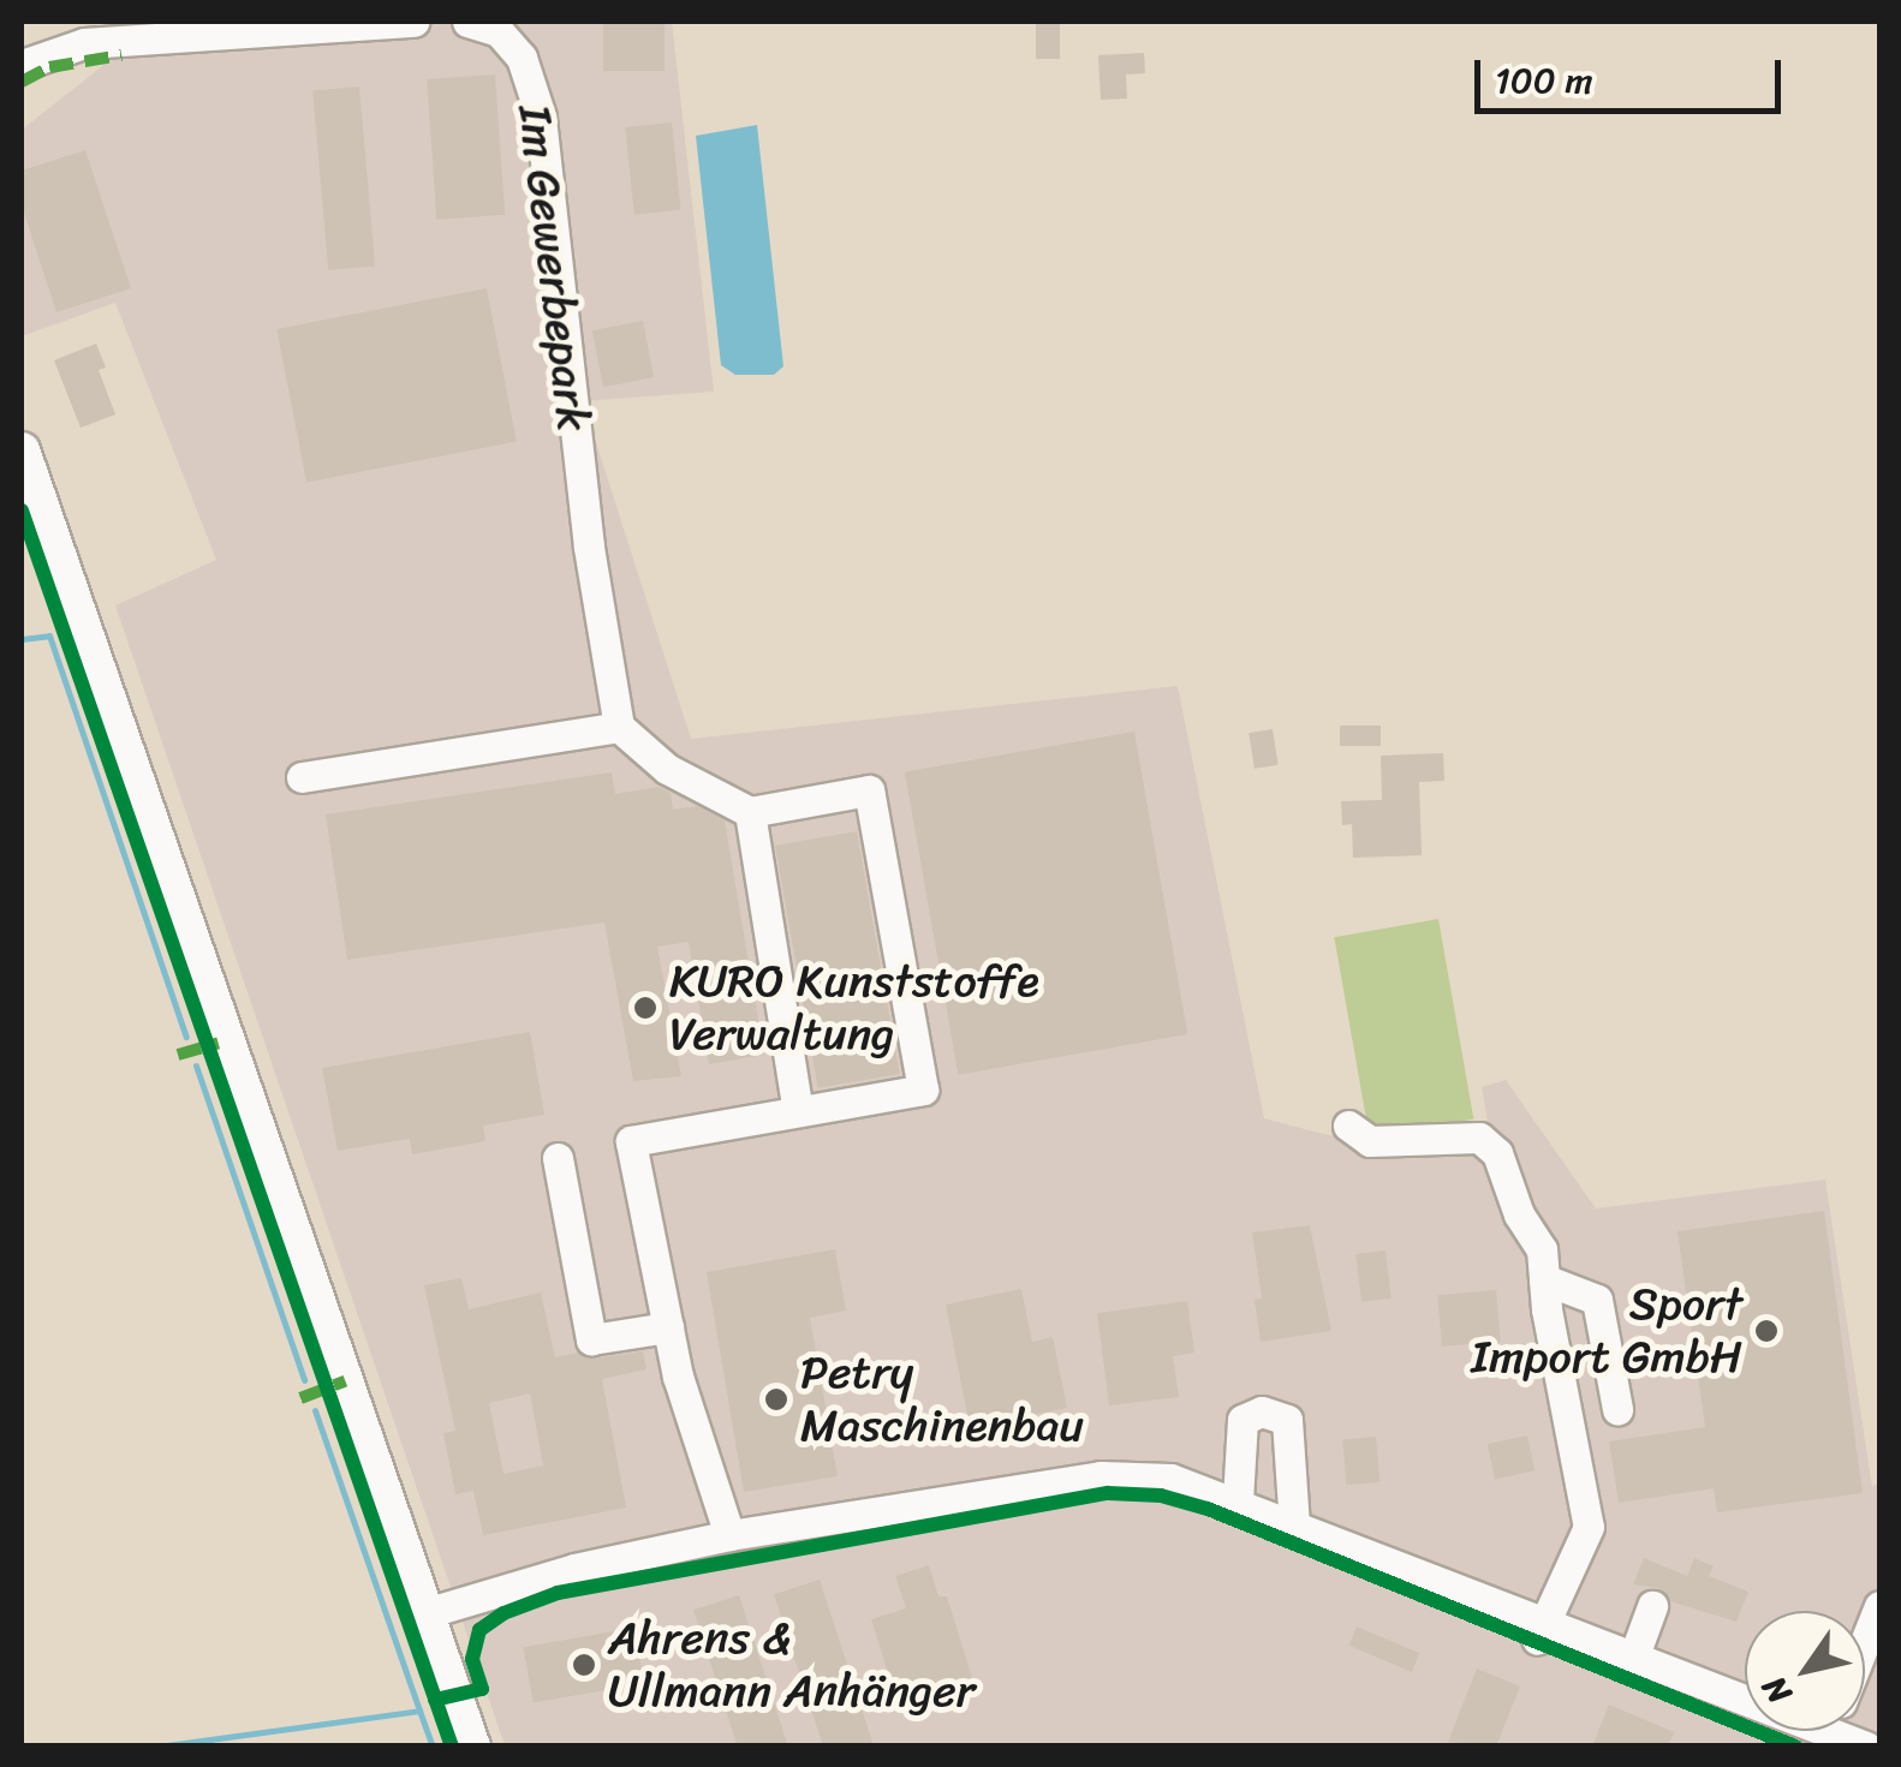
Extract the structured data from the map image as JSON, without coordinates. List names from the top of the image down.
{
  "streets": {
    "street": ["Im Gewerbepark"]
  },
  "places": [
    "KURO Kunststoffe Verwaltung",
    "Sport Import GmbH",
    "Petry Maschinenbau",
    "Ahrens & Ullmann Anhänger"
  ],
  "scale_bar": "100 m",
  "north": "bottom left"
}
